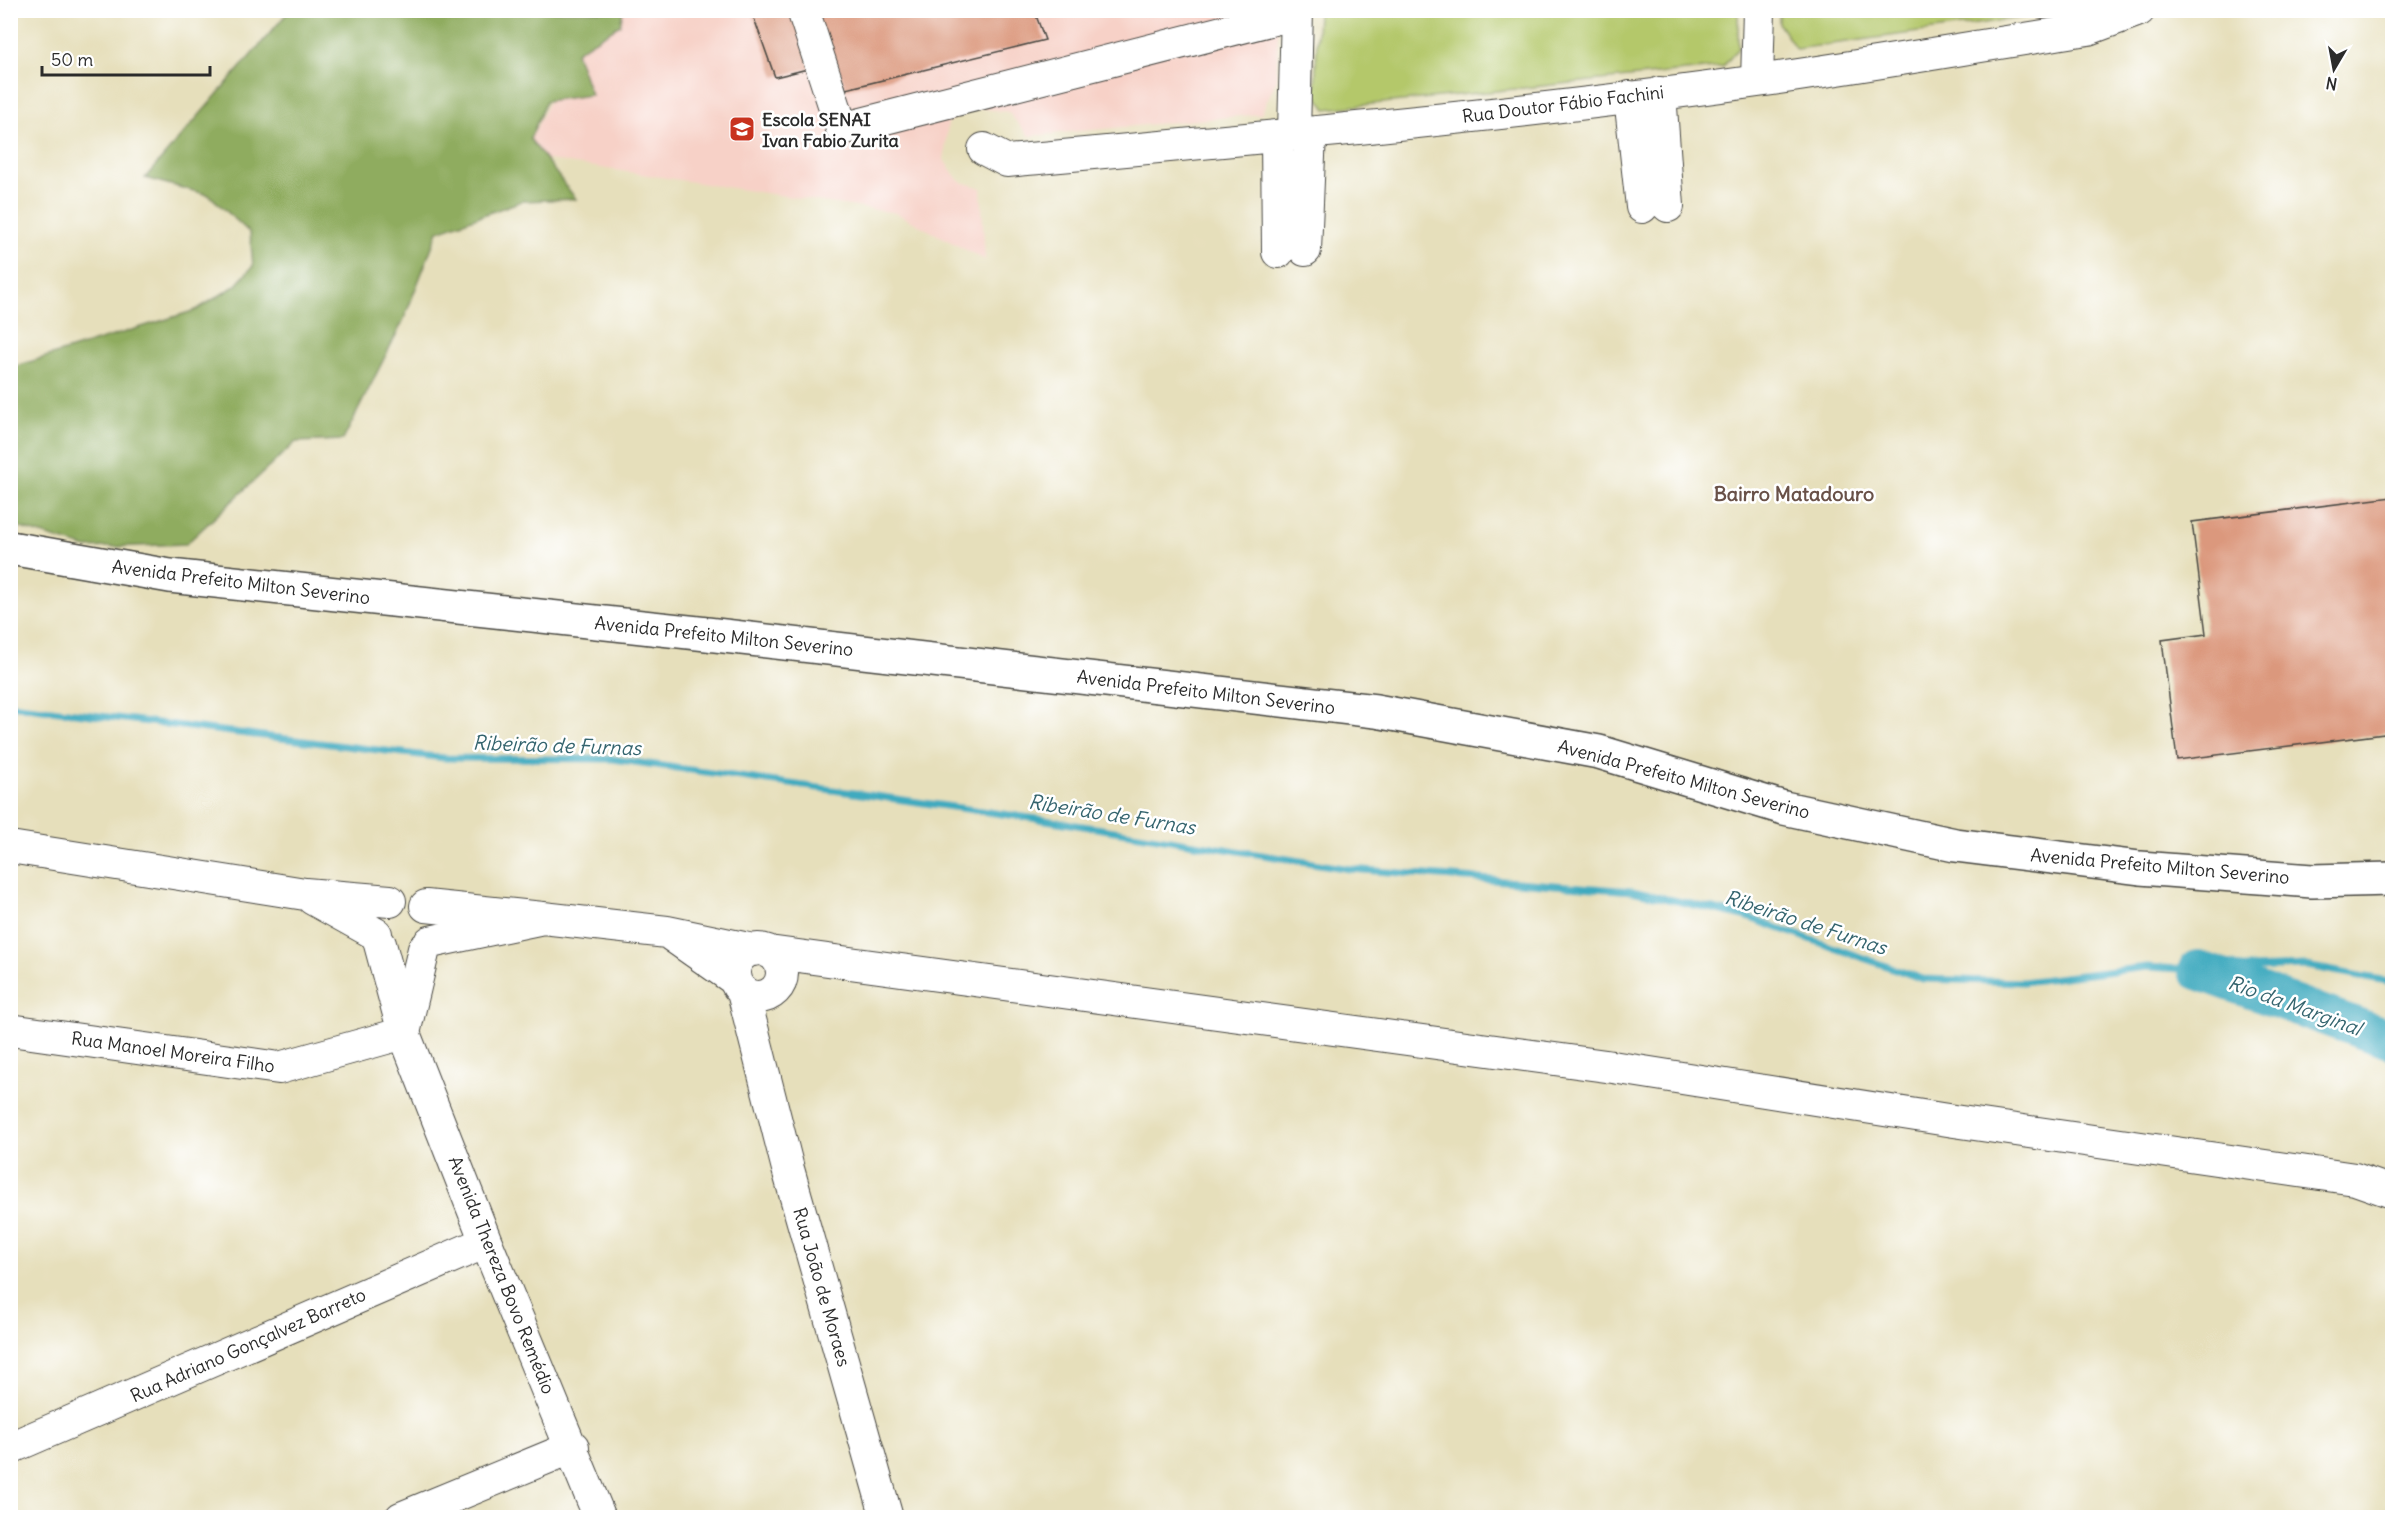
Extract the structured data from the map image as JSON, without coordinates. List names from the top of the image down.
{
  "streets": {
    "main road": ["Avenida Prefeito Milton Severino"],
    "street": [
      "Rua Doutor Fábio Fachini",
      "Rua Manoel Moreira Filho",
      "Avenida Thereza Bovo Remédio",
      "Rua João de Moraes",
      "Rua Adriano Gonçalvez Barreto"
    ]
  },
  "crossings": [
    ["Rua Manoel Moreira Filho", "Avenida Thereza Bovo Remédio"],
    ["Avenida Thereza Bovo Remédio", "Rua Adriano Gonçalvez Barreto"]
  ],
  "districts": ["Bairro Matadouro"],
  "water": ["Ribeirão de Furnas", "Rio da Marginal"],
  "places": {
    "school or university": ["Escola SENAI Ivan Fabio Zurita"]
  },
  "scale_bar": "50 m",
  "north": "bottom"
}
